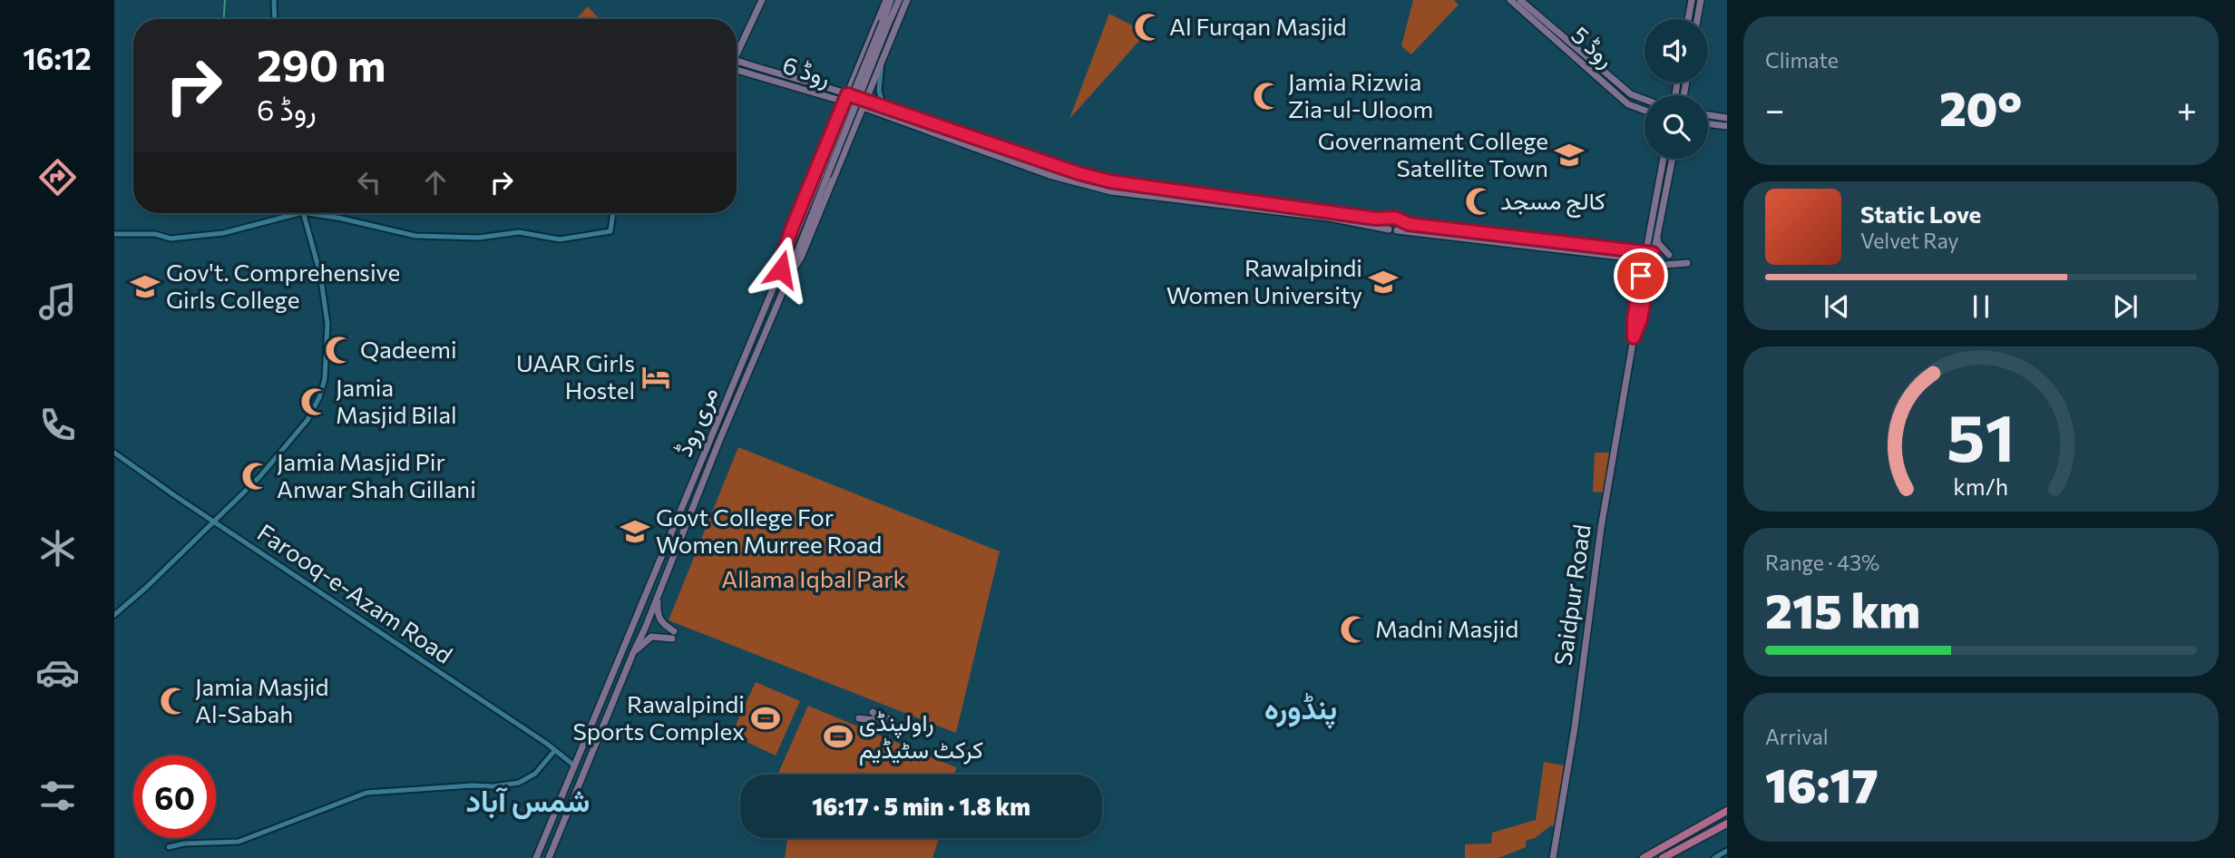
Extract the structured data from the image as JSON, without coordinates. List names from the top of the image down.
{
  "streets": {
    "main road": [
      "روڈ 5",
      "روڈ 6",
      "مری روڈ",
      "Saidpur Road"
    ],
    "street": ["Farooq-e-Azam Road"]
  },
  "crossings": [
    ["روڈ 6", "Saidpur Road"],
    ["مری روڈ", "Farooq-e-Azam Road"]
  ],
  "districts": ["پنڈورہ", "شمس آباد"],
  "parks": ["Allama Iqbal Park"],
  "places": {
    "mosque": [
      "Al Furqan Masjid",
      "Jamia Rizwia Zia-ul-Uloom",
      "کالج مسجد",
      "Qadeemi",
      "Jamia Masjid Bilal",
      "Jamia Masjid Pir Anwar Shah Gillani",
      "Madni Masjid",
      "Jamia Masjid Al-Sabah"
    ],
    "school or university": [
      "Governament College Satellite Town",
      "Rawalpindi Women University",
      "Gov't. Comprehensive Girls College",
      "Govt College For Women Murree Road"
    ],
    "hotel": ["UAAR Girls Hostel"],
    "sports": ["Rawalpindi Sports Complex", "راولپنڈی کرکٹ سٹیڈیم"]
  },
  "page": {
    "tabs": "16:12",
    "tile": [
      "Climate",
      ["Range · 43%", "215 km"],
      ["Arrival", "16:17"]
    ],
    "turn": ["290 m", "روڈ 6"],
    "heat": ["−", "20°", "+"],
    "song": ["Static Love", "Velvet Ray"],
    "limit": "60",
    "trip": "16:17 · 5 min · 1.8 km",
    "gauge": ["51", "km/h"]
  }
}
